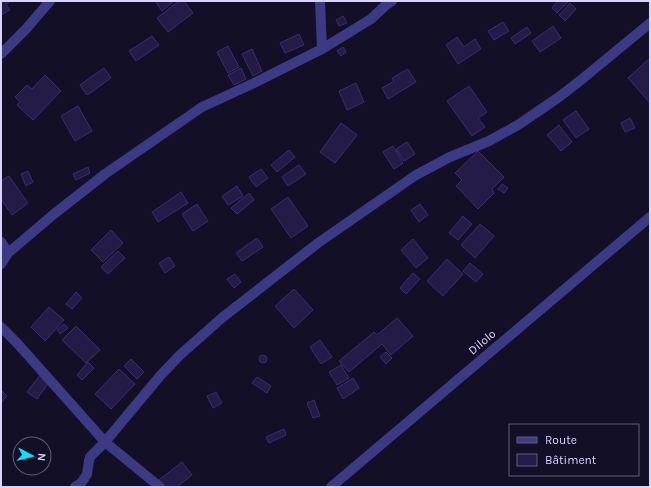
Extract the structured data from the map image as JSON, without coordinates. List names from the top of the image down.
{
  "streets": {
    "street": ["Dilolo"]
  },
  "legend": ["Route", "Bâtiment"],
  "north": "right"
}
